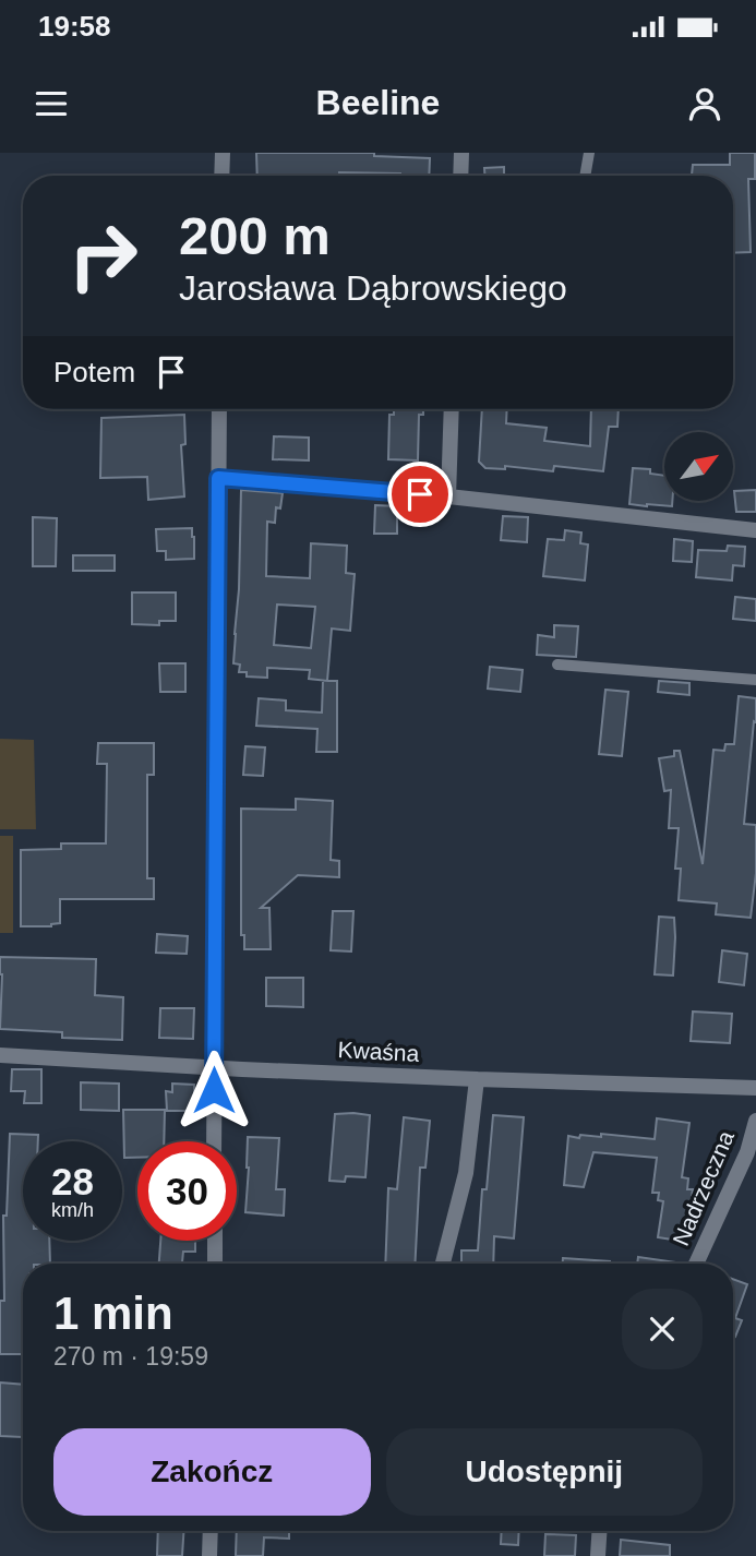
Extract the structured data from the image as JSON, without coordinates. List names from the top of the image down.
{
  "streets": {
    "street": ["Kwaśna", "Nadrzeczna"]
  },
  "north": "top right",
  "page": {
    "status": "19:58",
    "header": "Beeline",
    "turn": ["200 m", "Jarosława Dąbrowskiego"],
    "then": "Potem",
    "speed": "28 km/h",
    "limit": "30",
    "heading": ["1 min", "270 m · 19:59"],
    "buttons": ["Zakończ", "Udostępnij"]
  }
}
